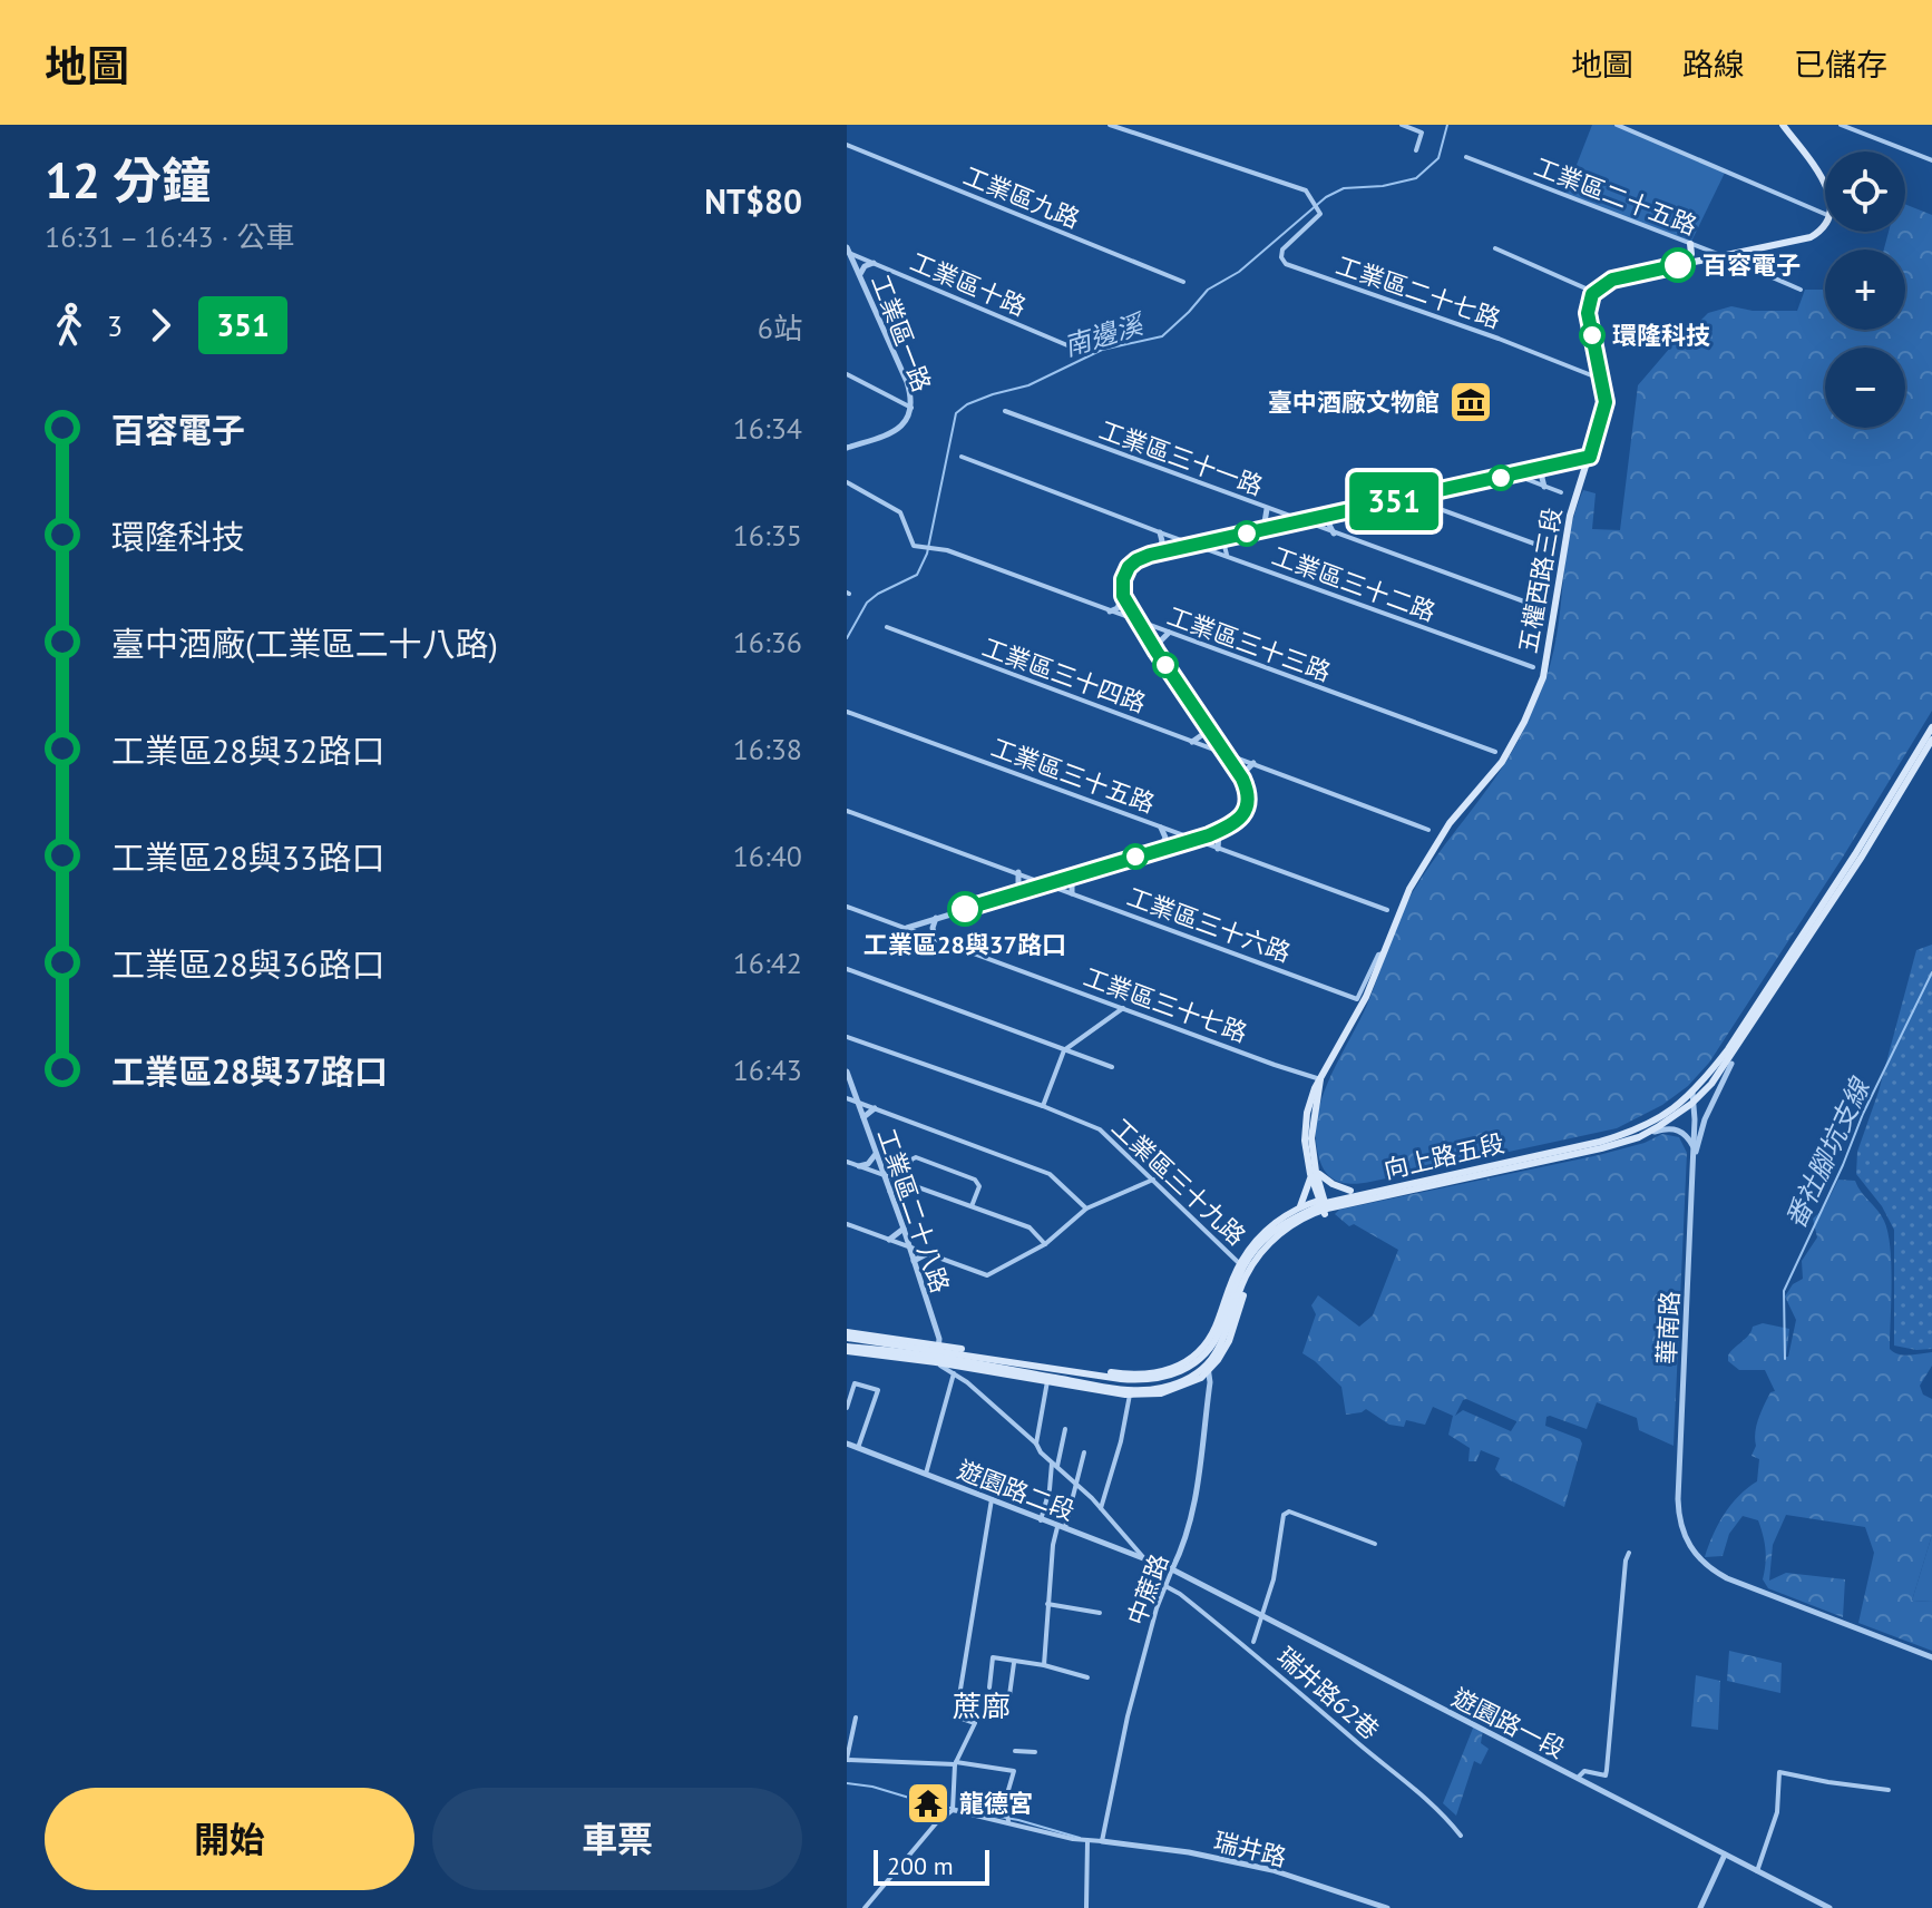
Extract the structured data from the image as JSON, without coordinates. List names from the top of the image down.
{
  "streets": {
    "main road": ["五權西路三段", "向上路五段"],
    "street": [
      "工業區二十五路",
      "工業區九路",
      "工業區十路",
      "工業區二十七路",
      "工業區一路",
      "工業區三十一路",
      "工業區三十二路",
      "工業區三十三路",
      "工業區三十四路",
      "工業區三十五路",
      "工業區三十六路",
      "工業區三十七路",
      "工業區三十九路",
      "工業區二十八路",
      "華南路",
      "遊園路二段",
      "中蔗路",
      "瑞井路62巷",
      "遊園路一段",
      "瑞井路"
    ]
  },
  "crossings": [
    ["工業區十路", "工業區一路"],
    ["工業區二十七路", "五權西路三段"],
    ["五權西路三段", "工業區三十六路"],
    ["五權西路三段", "工業區三十七路"],
    ["五權西路三段", "向上路五段"],
    ["向上路五段", "工業區三十九路"],
    ["向上路五段", "工業區二十八路"],
    ["向上路五段", "華南路"],
    ["向上路五段", "中蔗路"],
    ["遊園路二段", "中蔗路"],
    ["遊園路二段", "遊園路一段"],
    ["中蔗路", "瑞井路62巷"],
    ["中蔗路", "遊園路一段"],
    ["中蔗路", "瑞井路"]
  ],
  "districts": ["蔗廍"],
  "water": ["南邊溪", "番社腳坑支線"],
  "places": {
    "other": ["百容電子", "環隆科技", "工業區28與37路口"],
    "museum": ["臺中酒廠文物館"],
    "temple": ["龍德宮"]
  },
  "lines": ["bus line 351"],
  "scale_bar": "200 m",
  "page": {
    "header": "地圖",
    "nav": ["地圖", "路線", "已儲存"],
    "heading": ["12 分鐘", "16:31 – 16:43 · 公車", "NT$80"],
    "on_map": "351",
    "map_buttons": ["+", "−"],
    "legs": ["3", "351", "6站"],
    "list": [
      {
        "name": "百容電子",
        "value": "16:34"
      },
      {
        "name": "環隆科技",
        "value": "16:35"
      },
      {
        "name": "臺中酒廠(工業區二十八路)",
        "value": "16:36"
      },
      {
        "name": "工業區28與32路口",
        "value": "16:38"
      },
      {
        "name": "工業區28與33路口",
        "value": "16:40"
      },
      {
        "name": "工業區28與36路口",
        "value": "16:42"
      },
      {
        "name": "工業區28與37路口",
        "value": "16:43"
      }
    ],
    "buttons": ["開始", "車票"],
    "scale": "200 m"
  }
}
